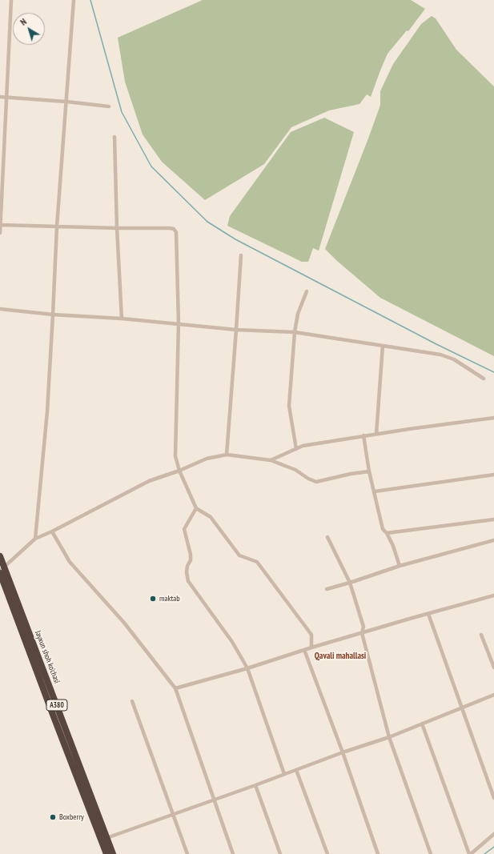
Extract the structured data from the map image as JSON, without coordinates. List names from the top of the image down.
{
  "streets": {
    "highway": ["Jayxun shoh ko'chasi", "A380"]
  },
  "districts": ["Qavali mahallasi"],
  "places": ["maktab", "Boxberry"],
  "north": "top left"
}
